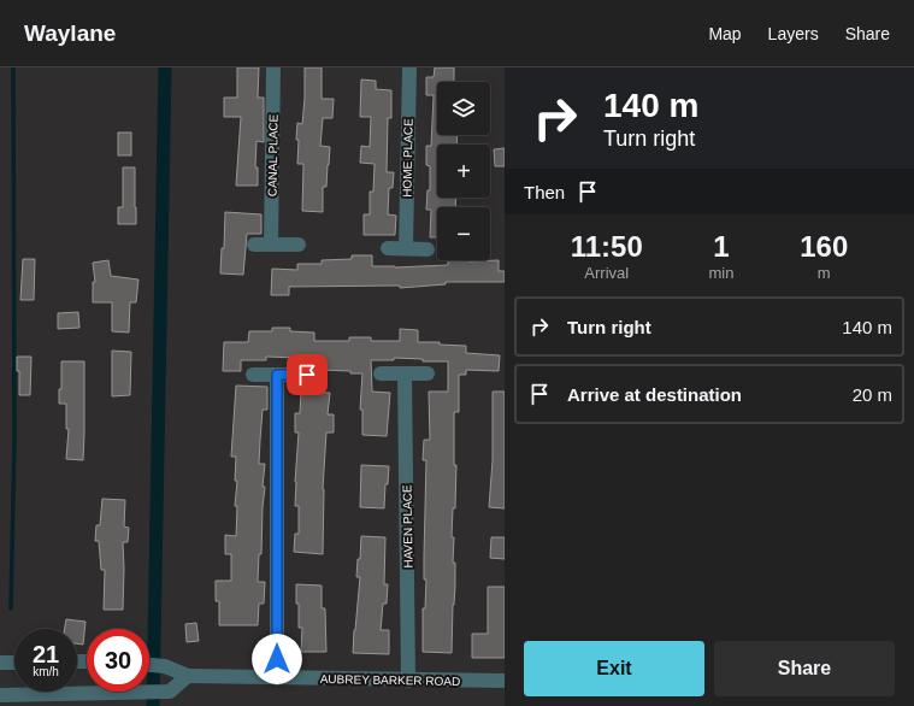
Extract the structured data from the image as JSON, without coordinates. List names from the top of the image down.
{
  "streets": {
    "street": [
      "CANAL PLACE",
      "HOME PLACE",
      "HAVEN PLACE",
      "AUBREY BARKER ROAD"
    ]
  },
  "crossings": [
    ["HAVEN PLACE", "AUBREY BARKER ROAD"]
  ],
  "page": {
    "header": "Waylane",
    "nav": ["Map", "Layers", "Share"],
    "turn": ["140 m", "Turn right"],
    "map_buttons": ["+", "−"],
    "then": "Then",
    "eta": [
      "11:50",
      "Arrival",
      "1",
      "min",
      "160",
      "m"
    ],
    "list": [
      {
        "name": "Turn right",
        "value": "140 m"
      },
      {
        "name": "Arrive at destination",
        "value": "20 m"
      }
    ],
    "speed": "21 km/h",
    "limit": "30",
    "buttons": ["Exit", "Share"]
  }
}
